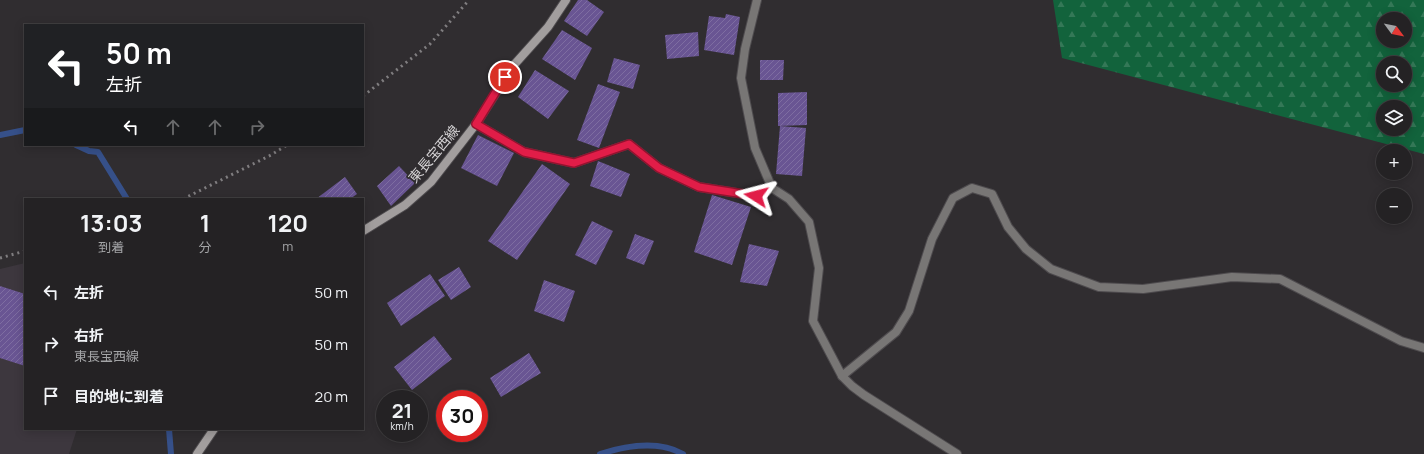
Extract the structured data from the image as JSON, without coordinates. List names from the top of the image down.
{
  "streets": {
    "main road": ["東長宝西線"]
  },
  "north": "bottom right",
  "page": {
    "map_buttons": ["+", "−"],
    "turn": ["50 m", "左折"],
    "eta": [
      "13:03",
      "到着",
      "1",
      "分",
      "120",
      "m"
    ],
    "list": [
      {
        "name": "左折",
        "value": "50 m"
      },
      {
        "name": "右折",
        "note": "東長宝西線",
        "value": "50 m"
      },
      {
        "name": "目的地に到着",
        "value": "20 m"
      }
    ],
    "speed": "21 km/h",
    "limit": "30"
  }
}
